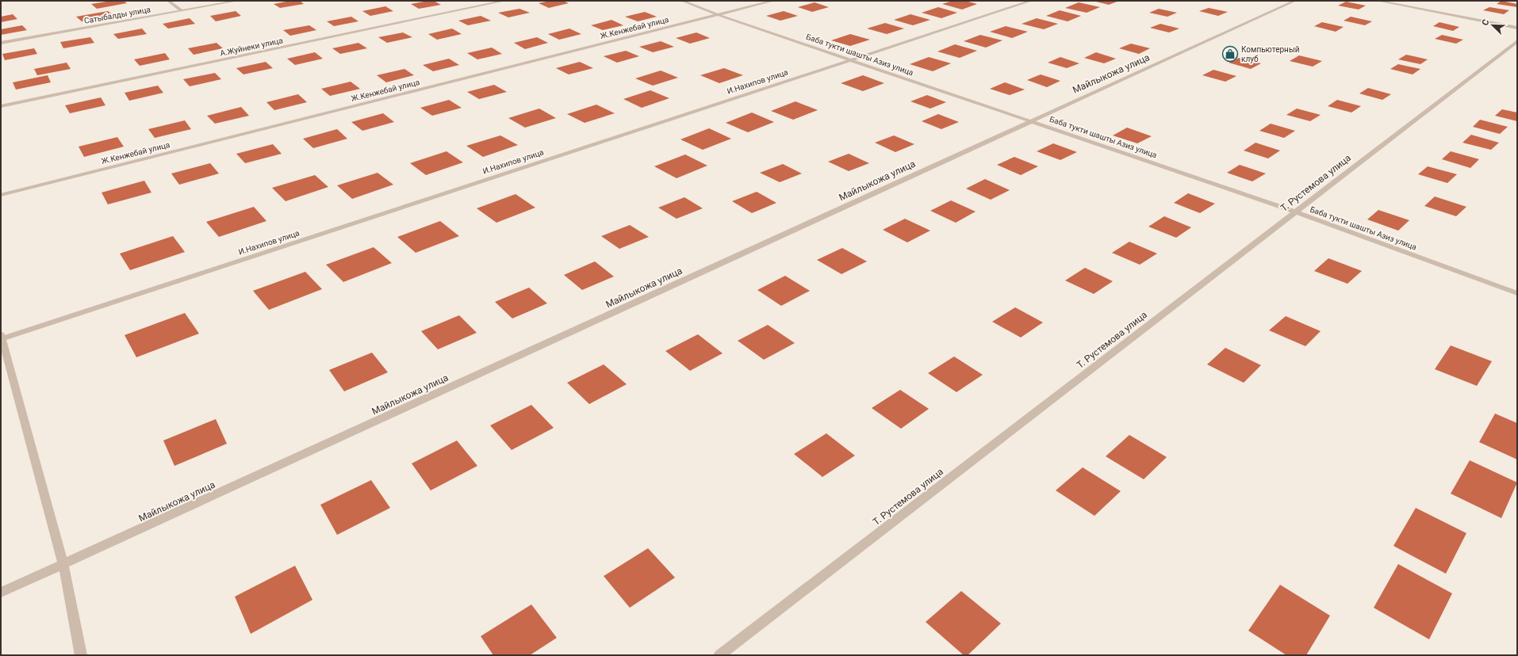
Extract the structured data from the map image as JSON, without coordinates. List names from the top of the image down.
{
  "streets": {
    "street": [
      "Сатыбалды улица",
      "Ж.Кенжебай улица",
      "А.Жуйнеки улица",
      "Баба тукти шашты Азиз улица",
      "Майлыкожа улица",
      "И.Нахипов улица",
      "Т. Рустемова улица"
    ]
  },
  "crossings": [
    ["Ж.Кенжебай улица", "Баба тукти шашты Азиз улица"],
    ["Баба тукти шашты Азиз улица", "Майлыкожа улица"],
    ["Баба тукти шашты Азиз улица", "И.Нахипов улица"],
    ["Баба тукти шашты Азиз улица", "Т. Рустемова улица"]
  ],
  "places": {
    "shop": ["Компьютерный клуб"]
  },
  "north": "top left"
}
